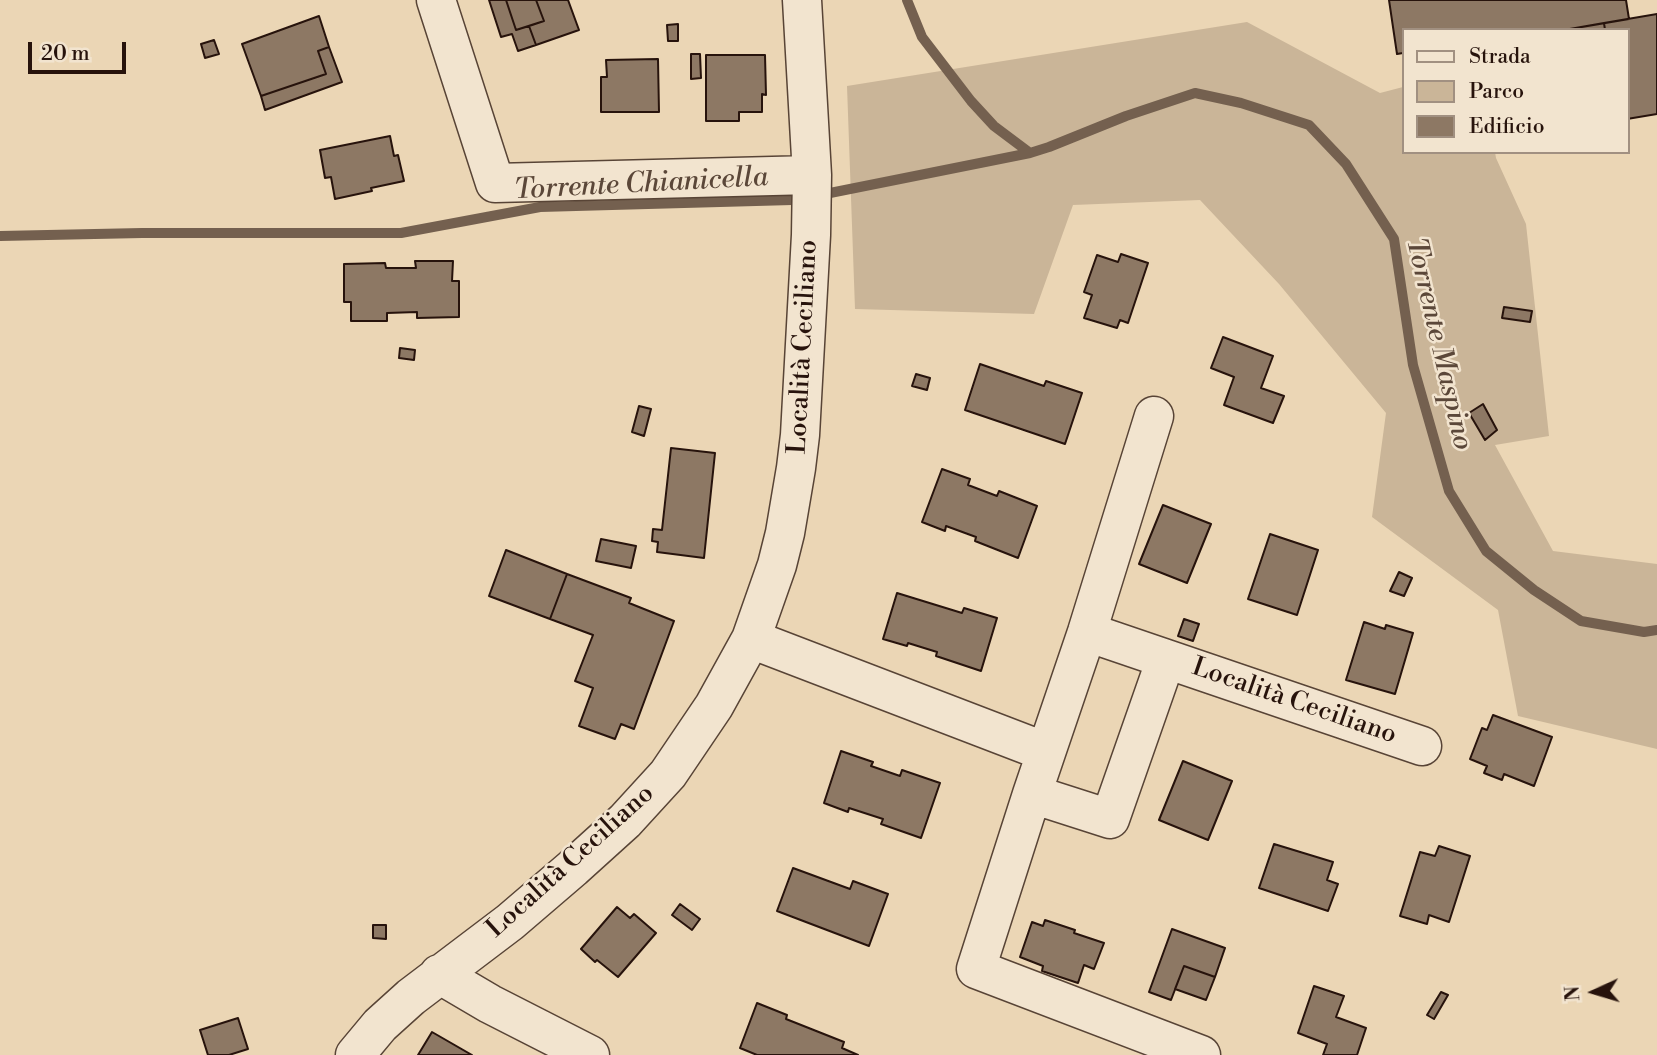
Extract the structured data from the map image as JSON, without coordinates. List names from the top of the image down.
{
  "streets": {
    "street": ["Località Ceciliano"]
  },
  "water": ["Torrente Chianicella", "Torrente Maspino"],
  "legend": ["Strada", "Parco", "Edificio"],
  "scale_bar": "20 m",
  "north": "left"
}
